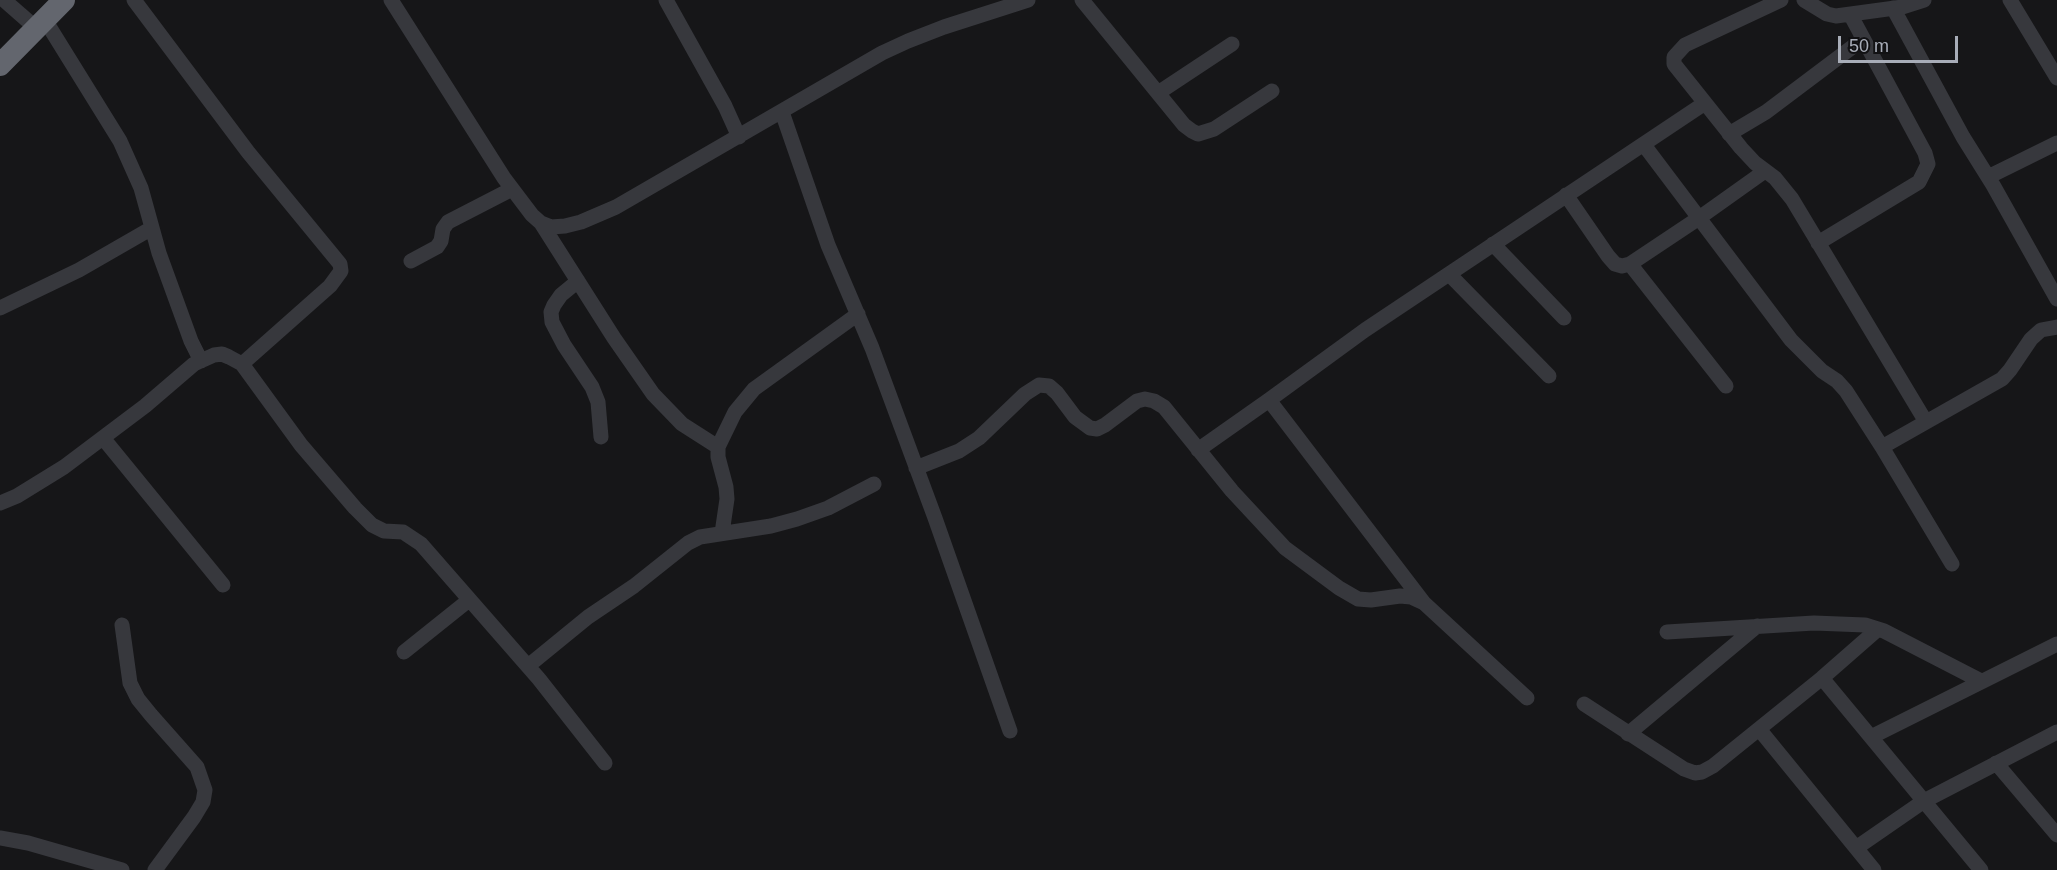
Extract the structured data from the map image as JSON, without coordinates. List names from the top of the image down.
{
  "scale_bar": "50 m"
}
